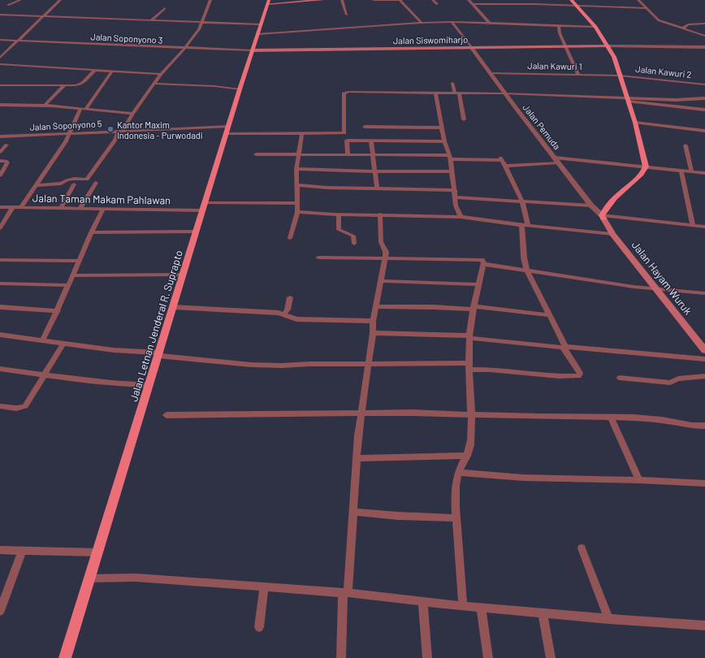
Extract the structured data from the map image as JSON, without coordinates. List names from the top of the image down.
{
  "streets": {
    "main road": ["Jalan Siswomiharjo", "Jalan Hayam Wuruk", "Jalan Letnan Jenderal R. Suprapto"],
    "street": [
      "Jalan Soponyono 3",
      "Jalan Kawuri 1",
      "Jalan Kawuri 2",
      "Jalan Soponyono 5",
      "Jalan Pemuda",
      "Jalan Taman Makam Pahlawan"
    ]
  },
  "crossings": [
    ["Jalan Soponyono 3", "Jalan Siswomiharjo"],
    ["Jalan Soponyono 3", "Jalan Letnan Jenderal R. Suprapto"],
    ["Jalan Siswomiharjo", "Jalan Pemuda"],
    ["Jalan Siswomiharjo", "Jalan Letnan Jenderal R. Suprapto"],
    ["Jalan Kawuri 1", "Jalan Kawuri 2"],
    ["Jalan Kawuri 1", "Jalan Pemuda"],
    ["Jalan Soponyono 5", "Jalan Letnan Jenderal R. Suprapto"],
    ["Jalan Pemuda", "Jalan Hayam Wuruk"],
    ["Jalan Taman Makam Pahlawan", "Jalan Letnan Jenderal R. Suprapto"]
  ],
  "places": ["Kantor Maxim Indonesia - Purwodadi"]
}
